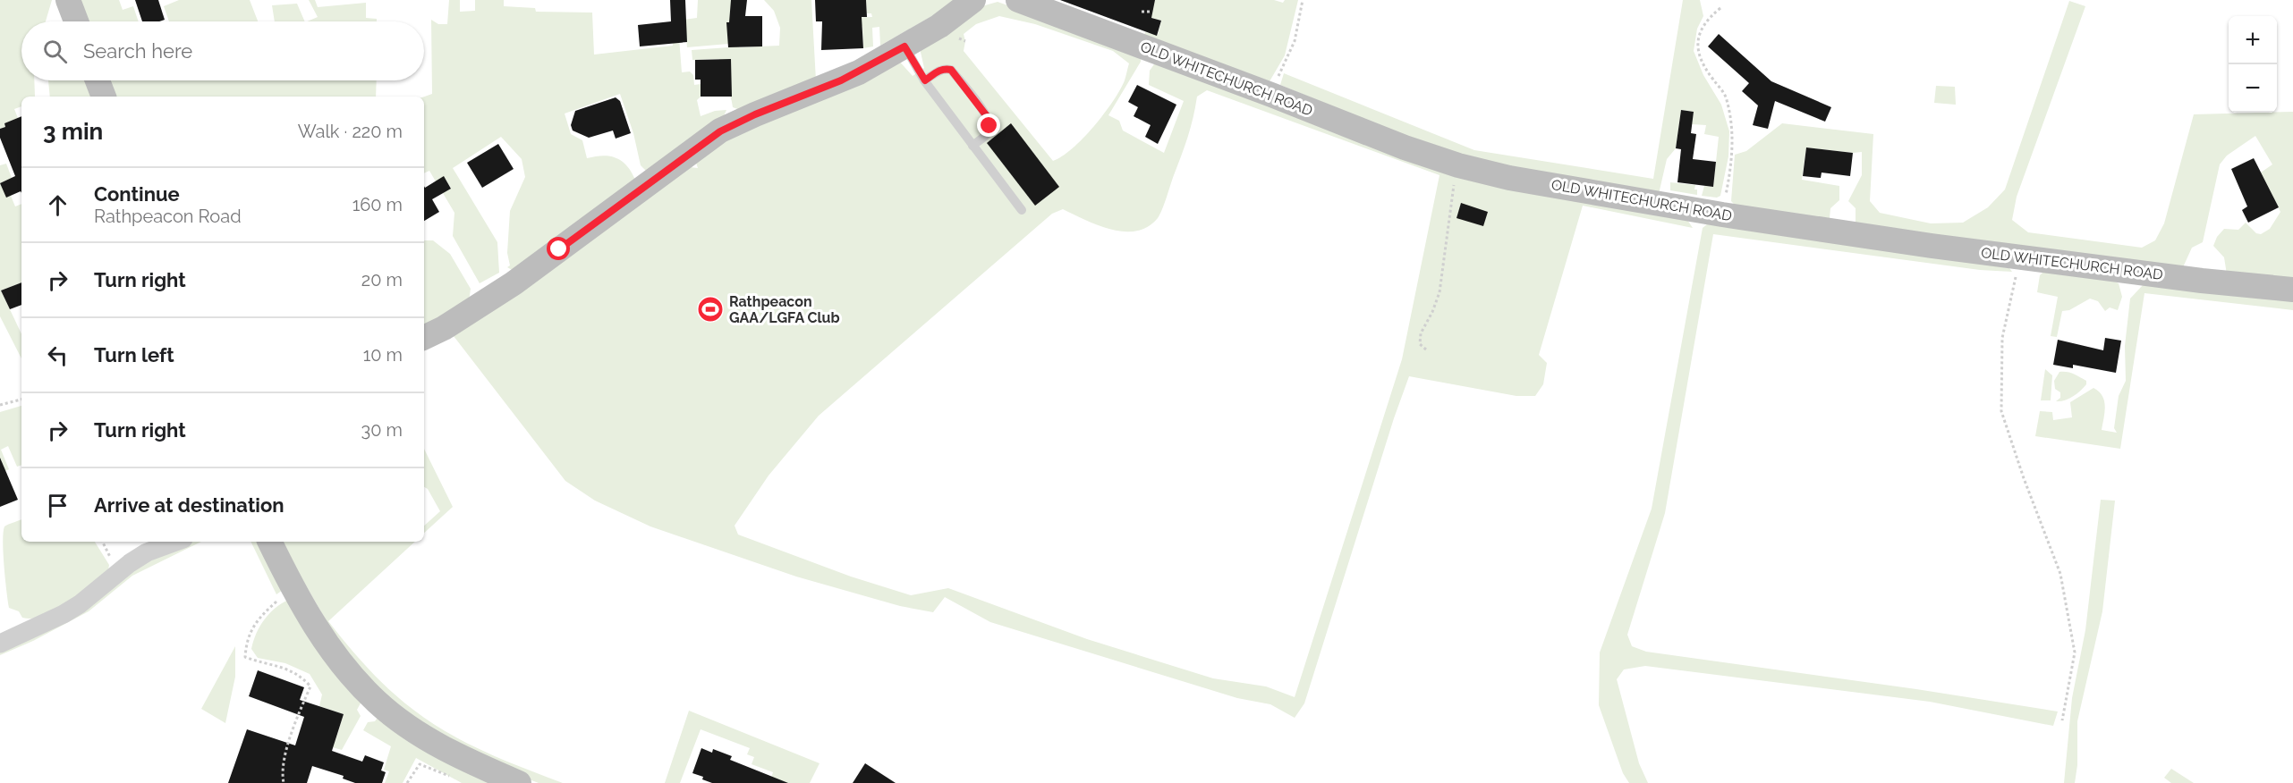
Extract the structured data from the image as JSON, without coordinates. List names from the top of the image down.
{
  "streets": {
    "street": ["OLD WHITECHURCH ROAD"]
  },
  "places": {
    "sports": ["Rathpeacon GAA/LGFA Club"]
  },
  "page": {
    "map_buttons": ["+", "−"],
    "search": "Search here",
    "heading": ["3 min", "Walk · 220 m"],
    "list": [
      ["Continue", "Rathpeacon Road", "160 m"],
      ["Turn right", "20 m"],
      ["Turn left", "10 m"],
      ["Turn right", "30 m"],
      "Arrive at destination"
    ]
  }
}
